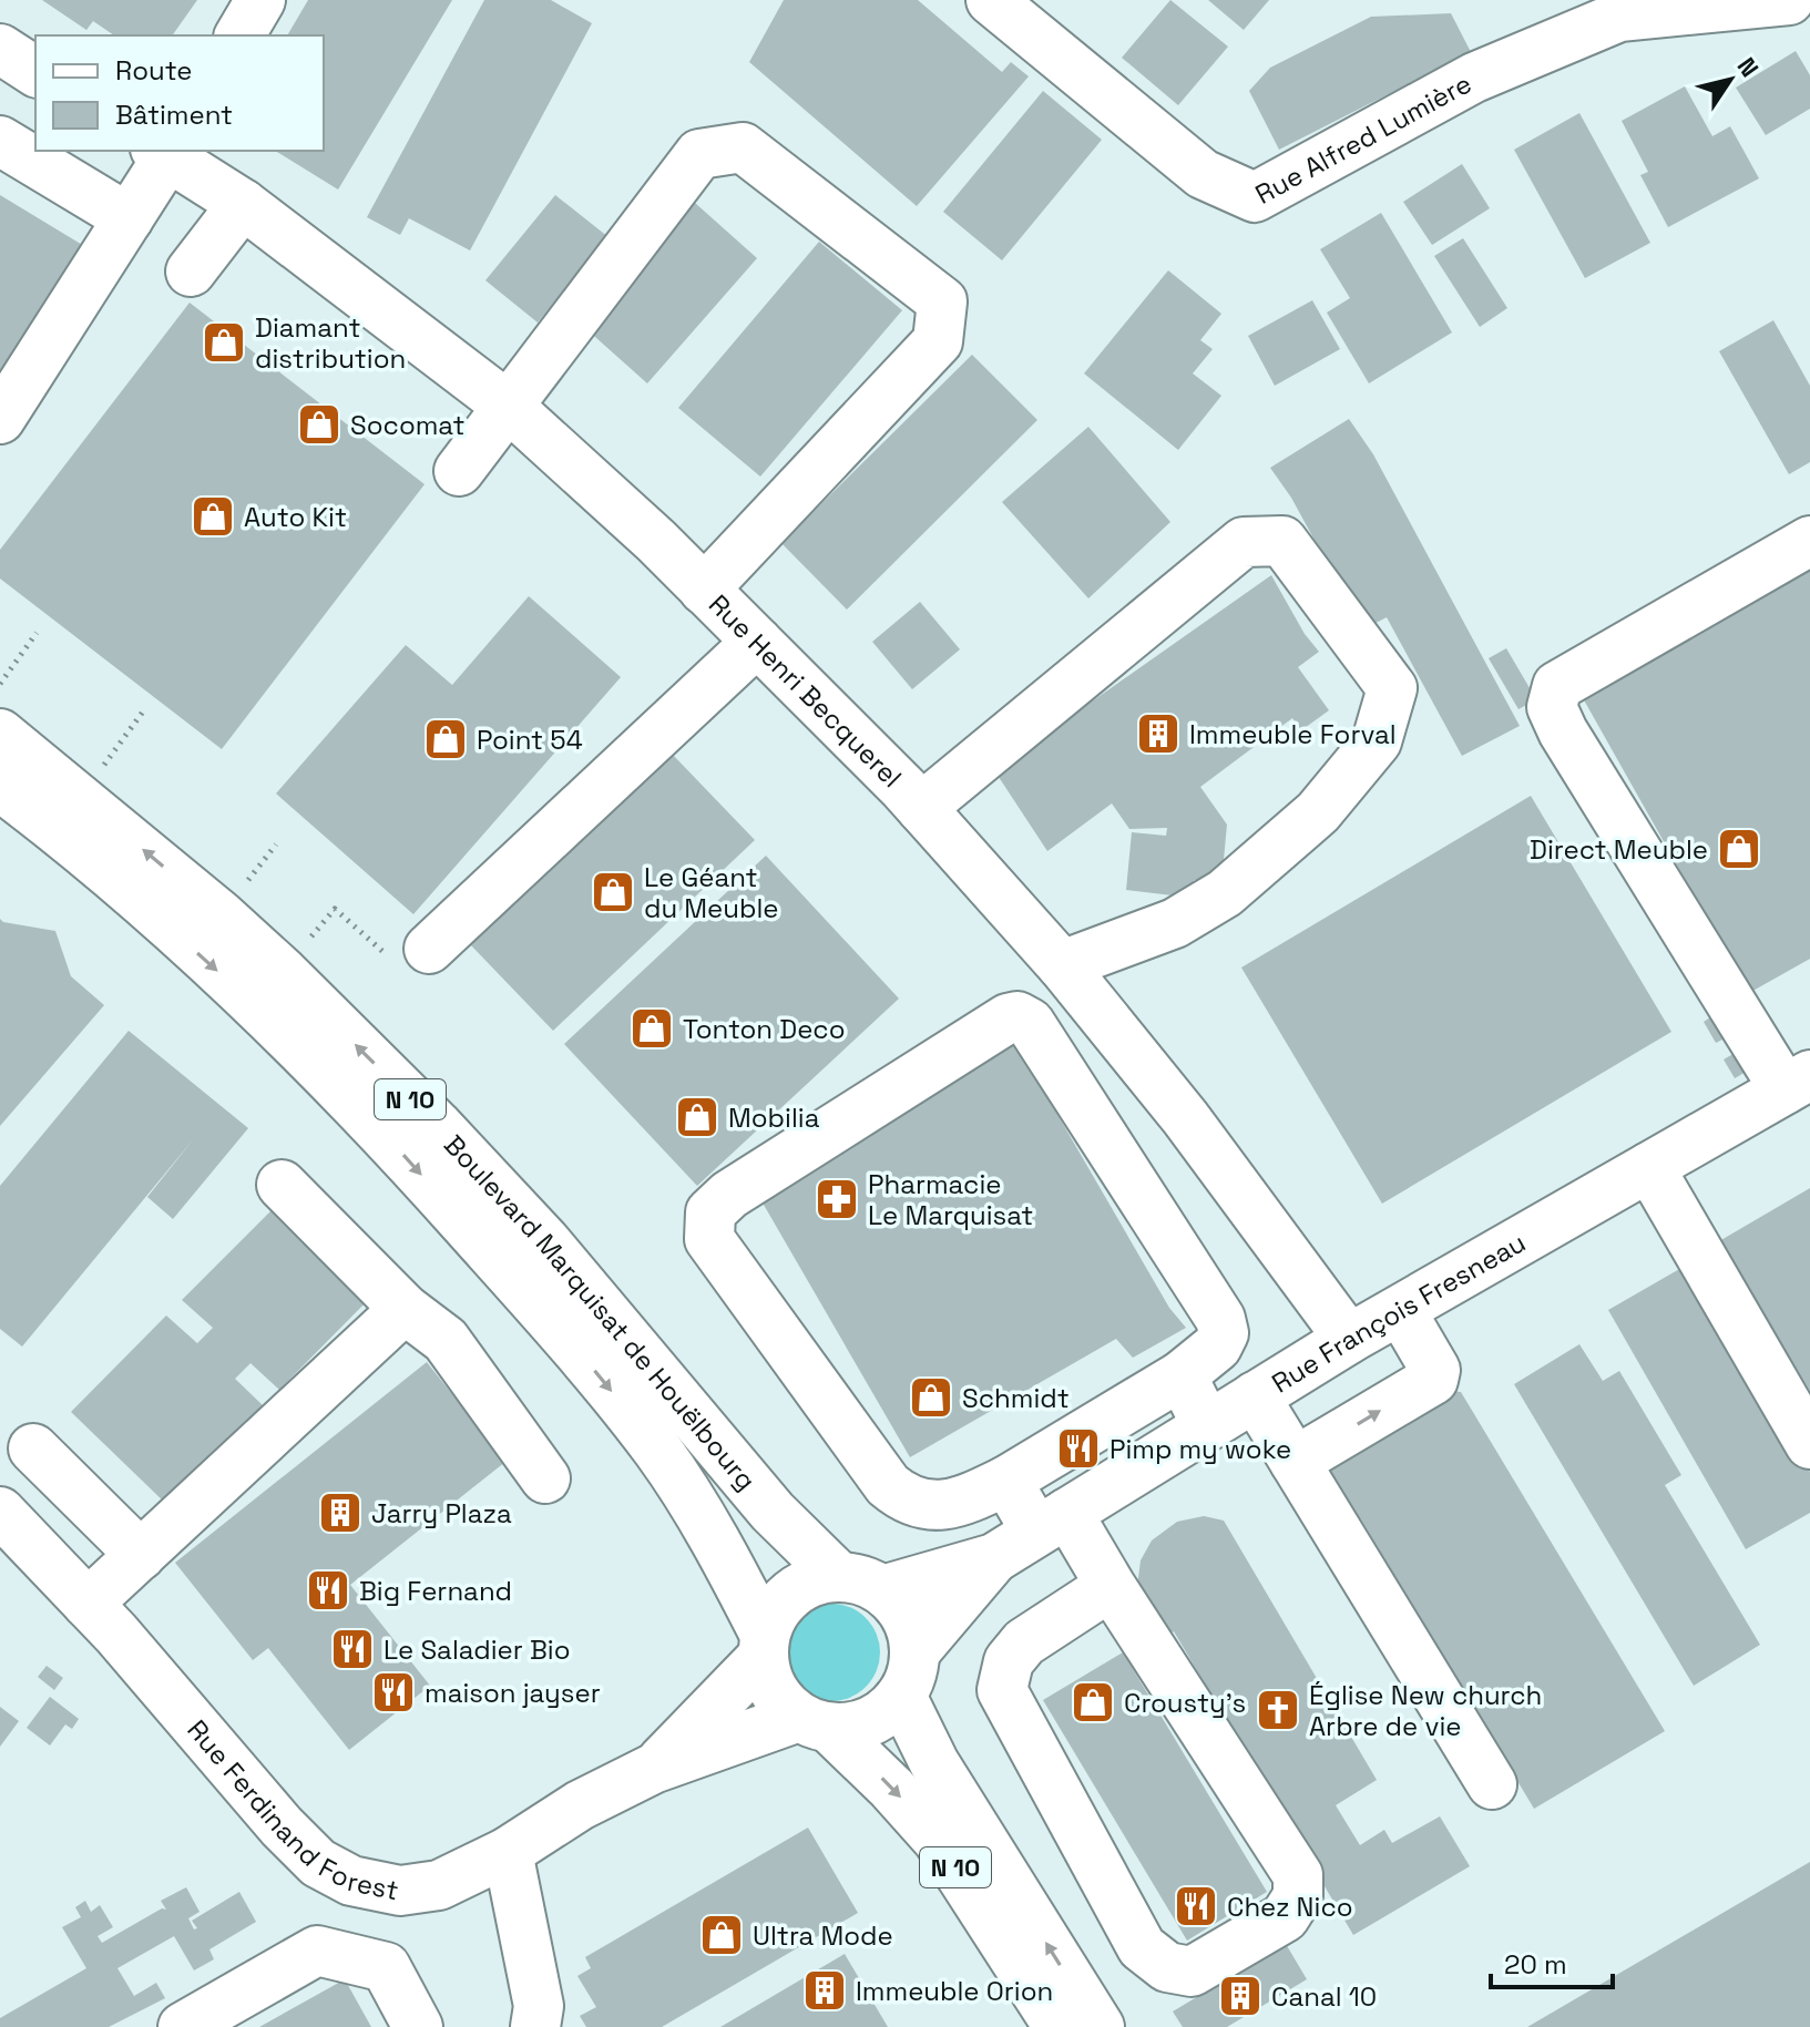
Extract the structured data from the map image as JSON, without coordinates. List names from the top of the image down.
{
  "streets": {
    "street": [
      "Rue Alfred Lumière",
      "Rue Henri Becquerel",
      "N 10",
      "Boulevard Marquisat de Houëlbourg",
      "Rue François Fresneau",
      "Rue Ferdinand Forest"
    ]
  },
  "crossings": [
    ["Rue Henri Becquerel", "Rue François Fresneau"],
    ["N 10", "Boulevard Marquisat de Houëlbourg"],
    ["N 10", "Rue François Fresneau"],
    ["N 10", "Rue Ferdinand Forest"],
    ["Boulevard Marquisat de Houëlbourg", "Rue François Fresneau"],
    ["Boulevard Marquisat de Houëlbourg", "Rue Ferdinand Forest"],
    ["Rue François Fresneau", "Rue Ferdinand Forest"]
  ],
  "places": {
    "shop": [
      "Diamant distribution",
      "Socomat",
      "Auto Kit",
      "Point 54",
      "Direct Meuble",
      "Le Géant du Meuble",
      "Tonton Deco",
      "Mobilia",
      "Schmidt",
      "Crousty's",
      "Ultra Mode"
    ],
    "building": [
      "Immeuble Forval",
      "Jarry Plaza",
      "Immeuble Orion",
      "Canal 10"
    ],
    "pharmacy": ["Pharmacie Le Marquisat"],
    "restaurant": [
      "Pimp my woke",
      "Big Fernand",
      "Le Saladier Bio",
      "maison jayser",
      "Chez Nico"
    ],
    "church": ["Église New church Arbre de vie"]
  },
  "legend": ["Route", "Bâtiment"],
  "scale_bar": "20 m",
  "north": "top right"
}
